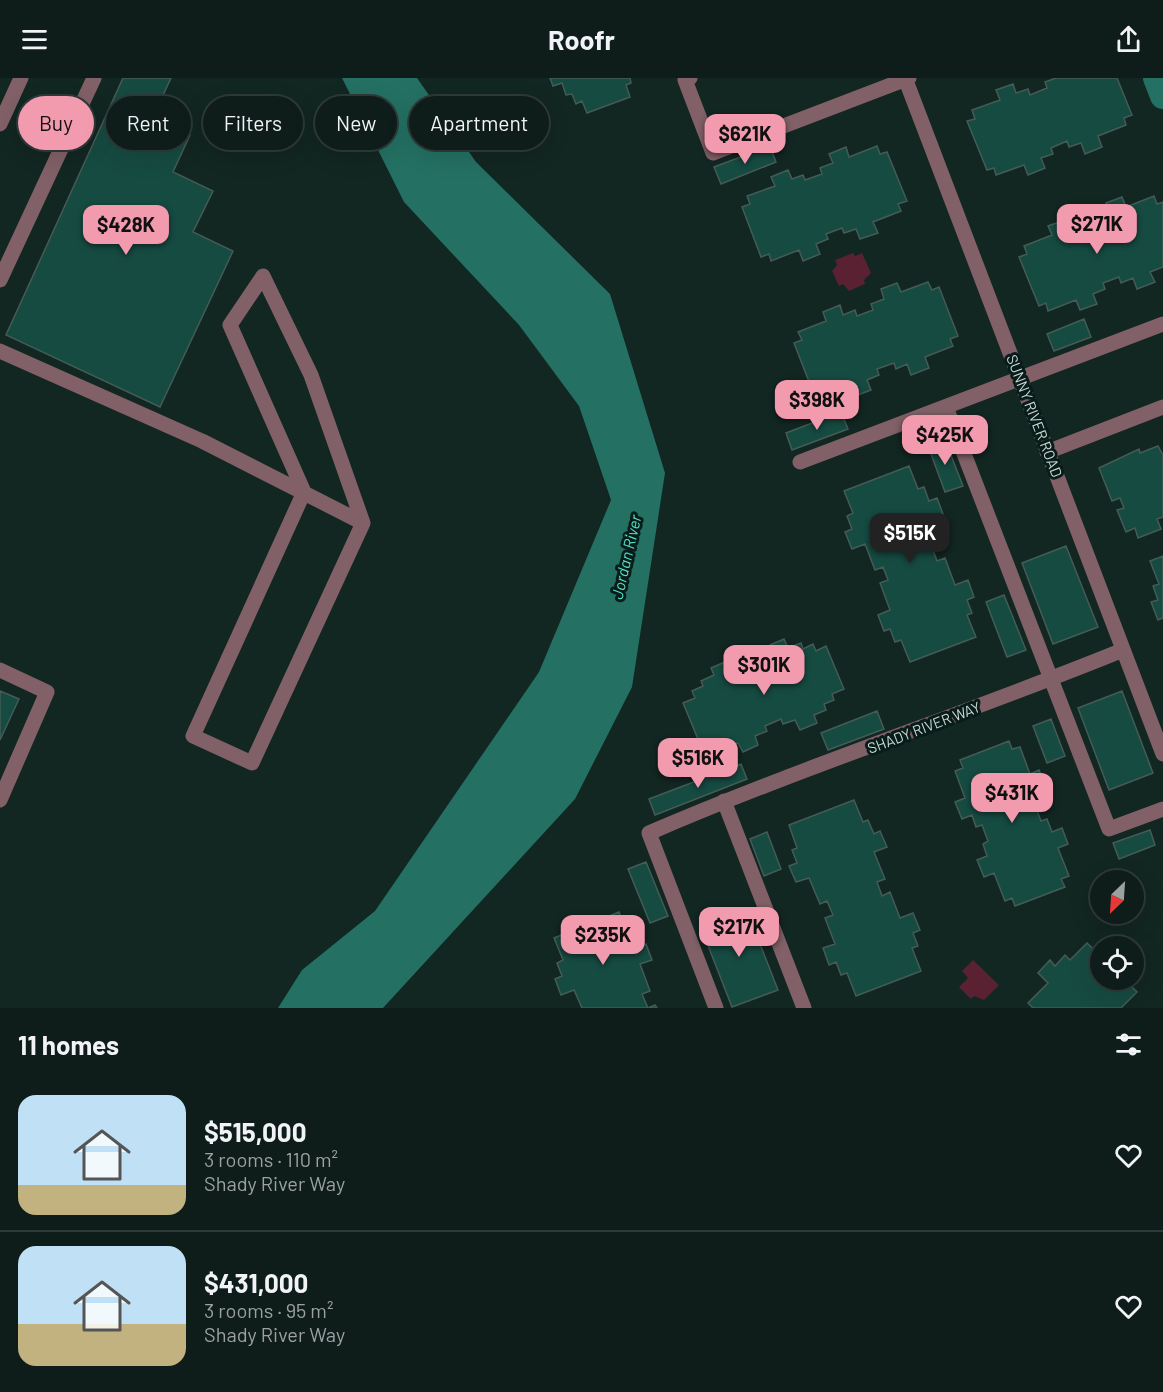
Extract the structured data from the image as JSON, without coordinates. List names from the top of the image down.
{
  "streets": {
    "street": ["SUNNY RIVER ROAD", "SHADY RIVER WAY"]
  },
  "crossings": [
    ["SUNNY RIVER ROAD", "SHADY RIVER WAY"]
  ],
  "water": ["Jordan River"],
  "north": "bottom left",
  "page": {
    "header": "Roofr",
    "chip": [
      "Buy",
      "Rent",
      "Filters",
      "New",
      "Apartment"
    ],
    "price": [
      "$621K",
      "$271K",
      "$428K",
      "$398K",
      "$425K",
      "$515K",
      "$301K",
      "$516K",
      "$431K",
      "$217K",
      "$235K"
    ],
    "heading": "11 homes",
    "list": [
      {
        "name": "$515,000",
        "note": "3 rooms · 110 m² · Shady River Way"
      },
      {
        "name": "$431,000",
        "note": "3 rooms · 95 m² · Shady River Way"
      }
    ]
  }
}
